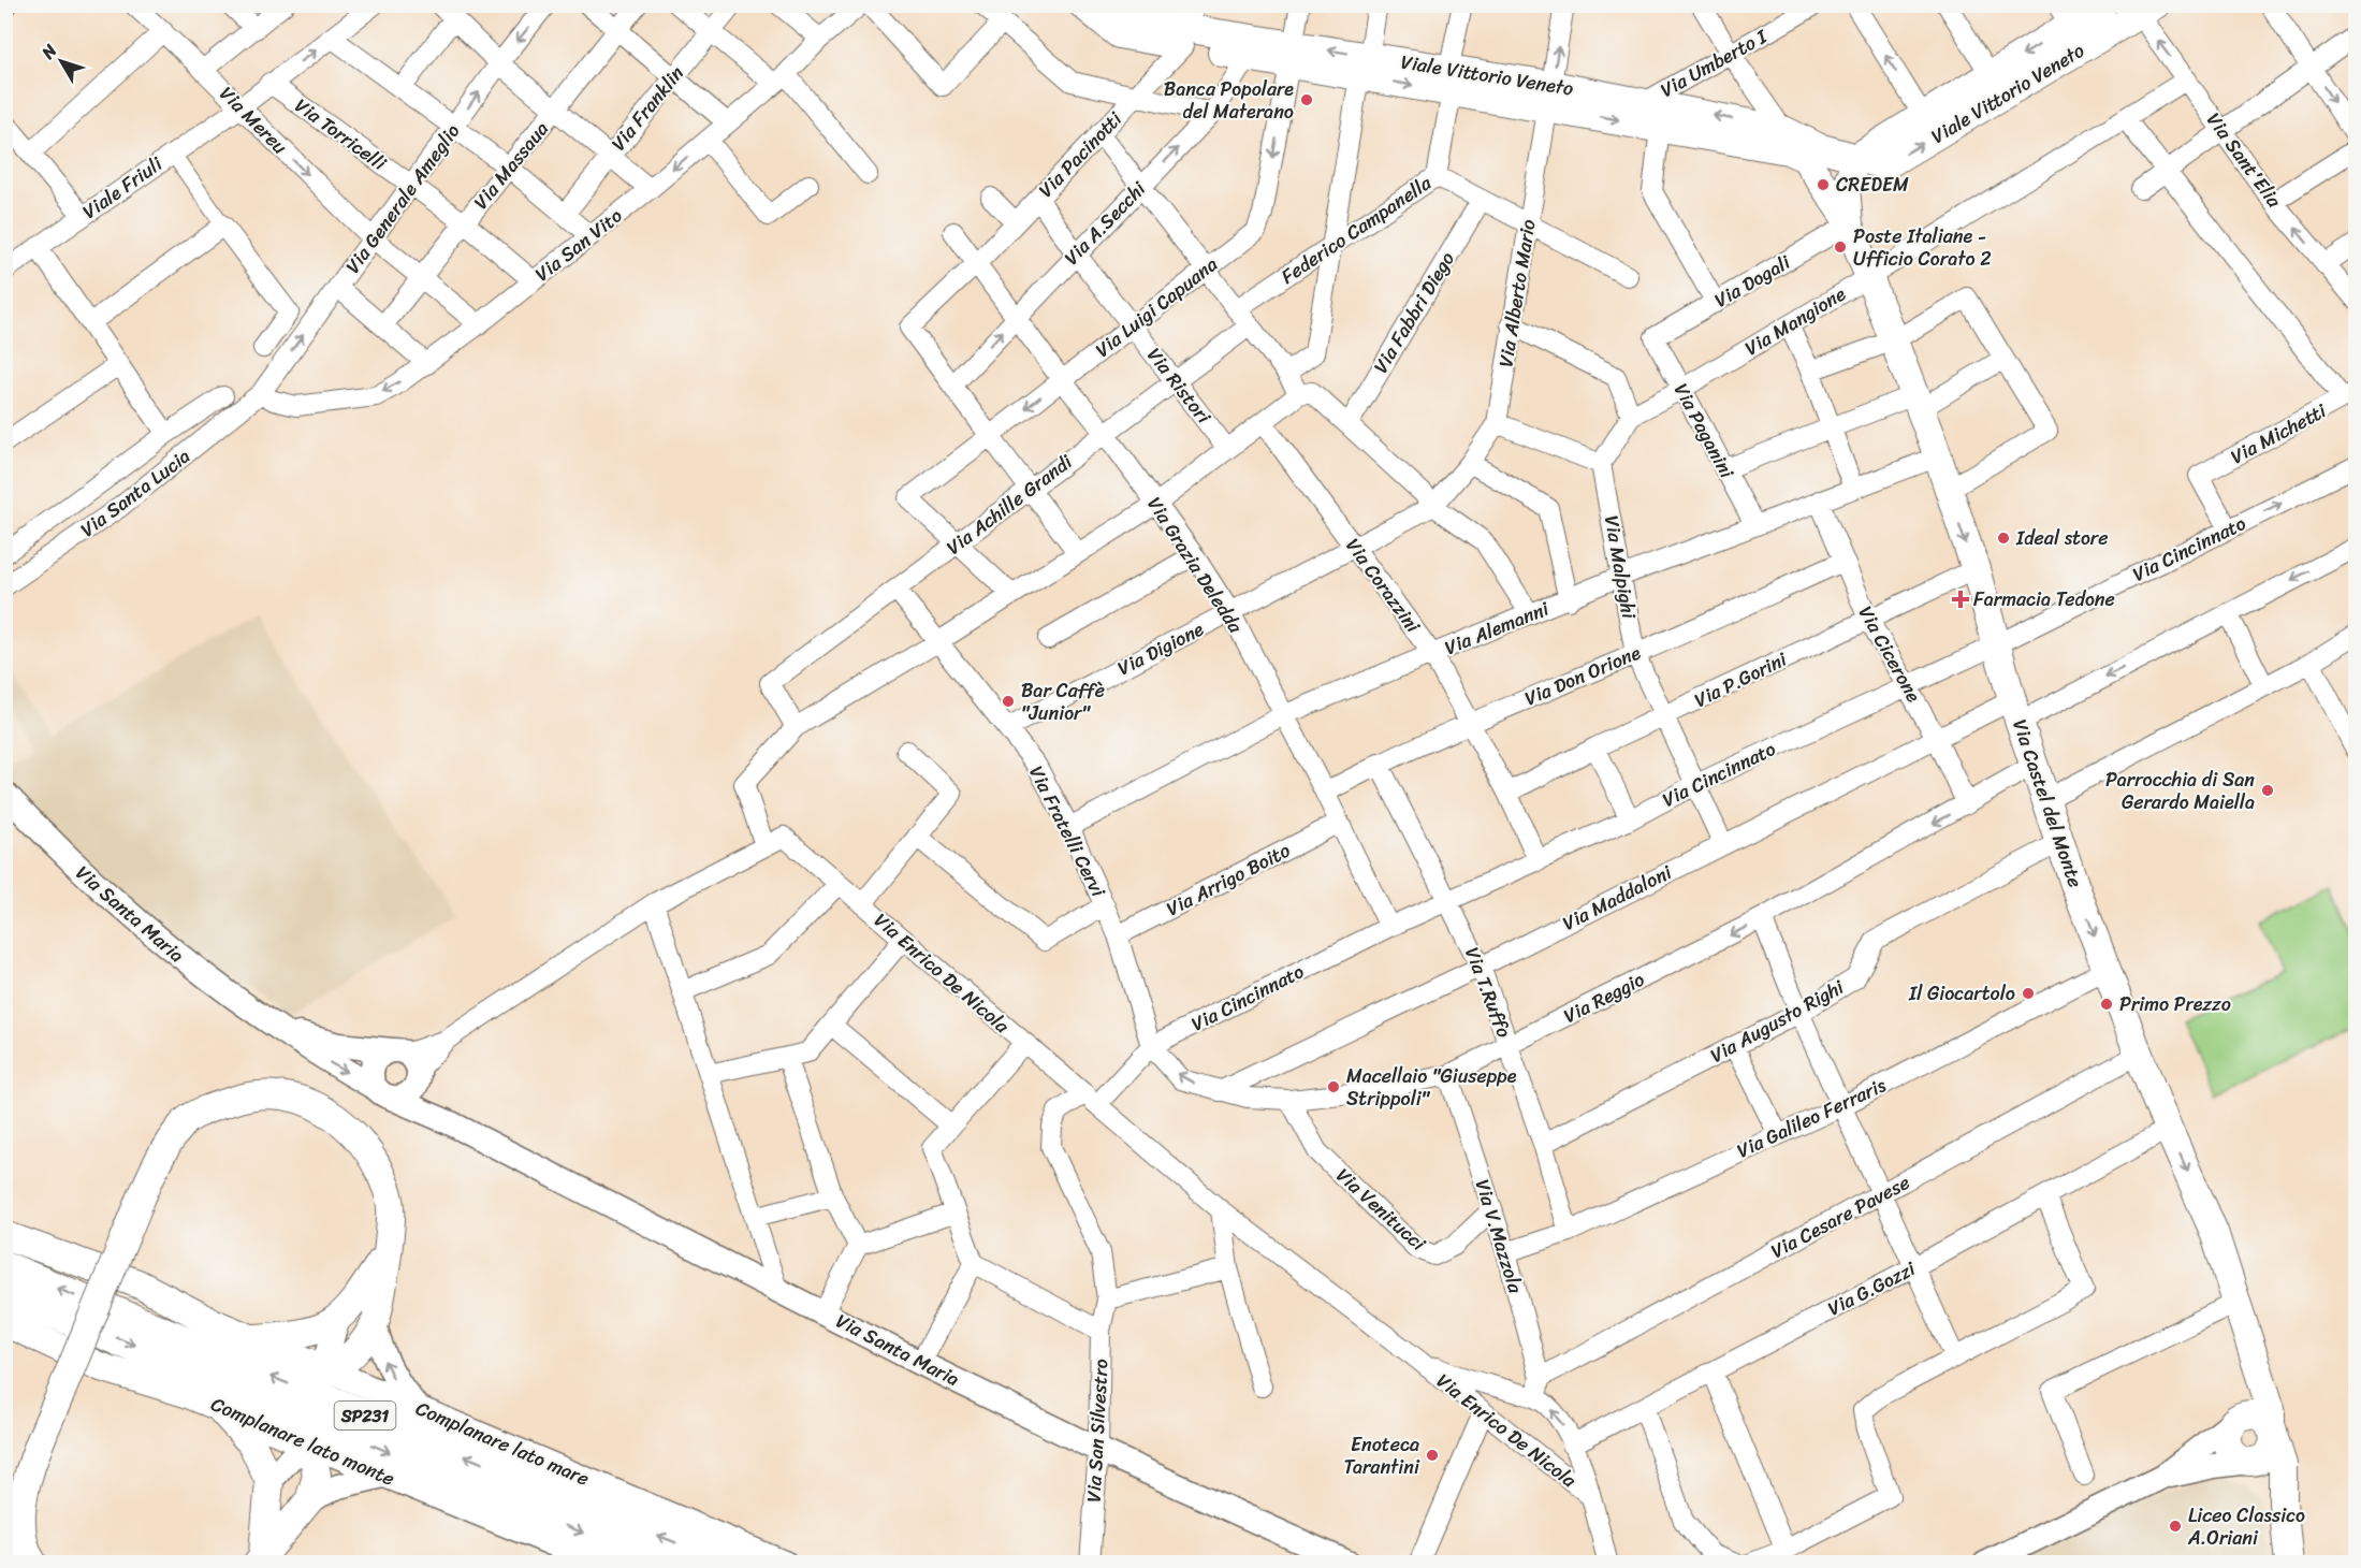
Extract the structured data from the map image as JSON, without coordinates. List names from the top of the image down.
{
  "streets": {
    "highway": ["SP231"],
    "main road": [
      "Viale Vittorio Veneto",
      "Via Castel del Monte",
      "Complanare lato monte",
      "Complanare lato mare"
    ],
    "street": [
      "Via Umberto I",
      "Via Franklin",
      "Via Mereu",
      "Via Torricelli",
      "Via Pacinotti",
      "Via Sant'Elia",
      "Via Massaua",
      "Viale Friuli",
      "Via Generale Ameglio",
      "Via A.Secchi",
      "Federico Campanella",
      "Via San Vito",
      "Via Dogali",
      "Via Alberto Mario",
      "Via Luigi Capuana",
      "Via Fabbri Diego",
      "Via Mangione",
      "Via Ristori",
      "Via Paganini",
      "Via Michetti",
      "Via Santa Lucia",
      "Via Achille Grandi",
      "Via Cincinnato",
      "Via Grazia Deledda",
      "Via Malpighi",
      "Via Corazzini",
      "Via Alemanni",
      "Via Digione",
      "Via Cicerone",
      "Via Don Orione",
      "Via P.Gorini",
      "Via Fratelli Cervi",
      "Via Arrigo Boito",
      "Via Maddaloni",
      "Via Santa Maria",
      "Via Enrico De Nicola",
      "Via T.Ruffo",
      "Via Reggio",
      "Via Augusto Righi",
      "Via Galileo Ferraris",
      "Via Venitucci",
      "Via Cesare Pavese",
      "Via V.Mazzola",
      "Via G.Gozzi",
      "Via San Silvestro"
    ]
  },
  "crossings": [
    ["Via Umberto I", "Viale Vittorio Veneto"],
    ["Via Umberto I", "Via Castel del Monte"],
    ["Viale Vittorio Veneto", "Via Pacinotti"],
    ["Viale Vittorio Veneto", "Via Sant'Elia"],
    ["Viale Vittorio Veneto", "Via A.Secchi"],
    ["Viale Vittorio Veneto", "Federico Campanella"],
    ["Viale Vittorio Veneto", "Via Alberto Mario"],
    ["Viale Vittorio Veneto", "Via Luigi Capuana"],
    ["Viale Vittorio Veneto", "Via Castel del Monte"],
    ["Via Mereu", "Via Massaua"],
    ["Via Mereu", "Viale Friuli"],
    ["Via Mereu", "Via Generale Ameglio"],
    ["Via Mereu", "Via San Vito"],
    ["Via Torricelli", "Via Massaua"],
    ["Via Torricelli", "Viale Friuli"],
    ["Via Torricelli", "Via Generale Ameglio"],
    ["Via Torricelli", "Via San Vito"],
    ["Via Pacinotti", "Via A.Secchi"],
    ["Via Pacinotti", "Via Ristori"],
    ["Via Pacinotti", "Via Grazia Deledda"],
    ["Via Sant'Elia", "Via Mangione"],
    ["Via Generale Ameglio", "Via San Vito"],
    ["Via Generale Ameglio", "Via Santa Lucia"],
    ["Via A.Secchi", "Via Ristori"],
    ["Via A.Secchi", "Via Grazia Deledda"],
    ["Via San Vito", "Via Santa Lucia"],
    ["Via Dogali", "Via Paganini"],
    ["Via Dogali", "Via Castel del Monte"],
    ["Via Alberto Mario", "Via Digione"],
    ["Via Luigi Capuana", "Via Ristori"],
    ["Via Luigi Capuana", "Via Achille Grandi"],
    ["Via Luigi Capuana", "Via Grazia Deledda"],
    ["Via Mangione", "Via Paganini"],
    ["Via Mangione", "Via Castel del Monte"],
    ["Via Ristori", "Via Achille Grandi"],
    ["Via Paganini", "Via Alemanni"],
    ["Via Michetti", "Via Cincinnato"],
    ["Via Achille Grandi", "Via Grazia Deledda"],
    ["Via Achille Grandi", "Via Fratelli Cervi"],
    ["Via Cincinnato", "Via Grazia Deledda"],
    ["Via Cincinnato", "Via Malpighi"],
    ["Via Cincinnato", "Via Corazzini"],
    ["Via Cincinnato", "Via Cicerone"],
    ["Via Cincinnato", "Via Castel del Monte"],
    ["Via Cincinnato", "Via Fratelli Cervi"],
    ["Via Cincinnato", "Via Enrico De Nicola"],
    ["Via Cincinnato", "Via T.Ruffo"],
    ["Via Cincinnato", "Via Reggio"],
    ["Via Cincinnato", "Via San Silvestro"],
    ["Via Grazia Deledda", "Via Alemanni"],
    ["Via Grazia Deledda", "Via Digione"],
    ["Via Grazia Deledda", "Via Don Orione"],
    ["Via Grazia Deledda", "Via Arrigo Boito"],
    ["Via Malpighi", "Via Alemanni"],
    ["Via Malpighi", "Via Don Orione"],
    ["Via Malpighi", "Via P.Gorini"],
    ["Via Malpighi", "Via Maddaloni"],
    ["Via Corazzini", "Via Alemanni"],
    ["Via Corazzini", "Via Digione"],
    ["Via Corazzini", "Via Don Orione"],
    ["Via Corazzini", "Via P.Gorini"],
    ["Via Alemanni", "Via Cicerone"],
    ["Via Alemanni", "Via Castel del Monte"],
    ["Via Alemanni", "Via Fratelli Cervi"],
    ["Via Digione", "Via Fratelli Cervi"],
    ["Via Cicerone", "Via Don Orione"],
    ["Via Cicerone", "Via P.Gorini"],
    ["Via Cicerone", "Via Maddaloni"],
    ["Via Cicerone", "Via Reggio"],
    ["Via Don Orione", "Via T.Ruffo"],
    ["Via P.Gorini", "Via Castel del Monte"],
    ["Via Castel del Monte", "Via Maddaloni"],
    ["Via Castel del Monte", "Via Reggio"],
    ["Via Castel del Monte", "Via Augusto Righi"],
    ["Via Castel del Monte", "Via Galileo Ferraris"],
    ["Via Castel del Monte", "Via Cesare Pavese"],
    ["Via Castel del Monte", "Via G.Gozzi"],
    ["Via Fratelli Cervi", "Via Arrigo Boito"],
    ["Via Fratelli Cervi", "Via Reggio"],
    ["Via Maddaloni", "Via T.Ruffo"],
    ["Via Maddaloni", "Via Reggio"],
    ["Via Santa Maria", "Via Enrico De Nicola"],
    ["Via Santa Maria", "Via San Silvestro"],
    ["Via Enrico De Nicola", "Via V.Mazzola"],
    ["Via Enrico De Nicola", "Via G.Gozzi"],
    ["Via Enrico De Nicola", "Via San Silvestro"],
    ["Via T.Ruffo", "Via Reggio"],
    ["Via T.Ruffo", "Via Augusto Righi"],
    ["Via T.Ruffo", "Via Galileo Ferraris"],
    ["Via Reggio", "Via Venitucci"],
    ["Via Reggio", "Via V.Mazzola"],
    ["Via Galileo Ferraris", "Via V.Mazzola"],
    ["Via Venitucci", "Via V.Mazzola"],
    ["Via Cesare Pavese", "Via V.Mazzola"]
  ],
  "one_way": ["Via A.Secchi", "Via Reggio"],
  "places": {
    "other": [
      "Banca Popolare del Materano",
      "CREDEM",
      "Poste Italiane - Ufficio Corato 2",
      "Ideal store",
      "Bar Caffè \"Junior\"",
      "Parrocchia di San Gerardo Maiella",
      "Il Giocartolo",
      "Primo Prezzo",
      "Macellaio \"Giuseppe Strippoli\"",
      "Enoteca Tarantini",
      "Liceo Classico A.Oriani"
    ],
    "health": ["Farmacia Tedone"]
  },
  "north": "top left"
}
